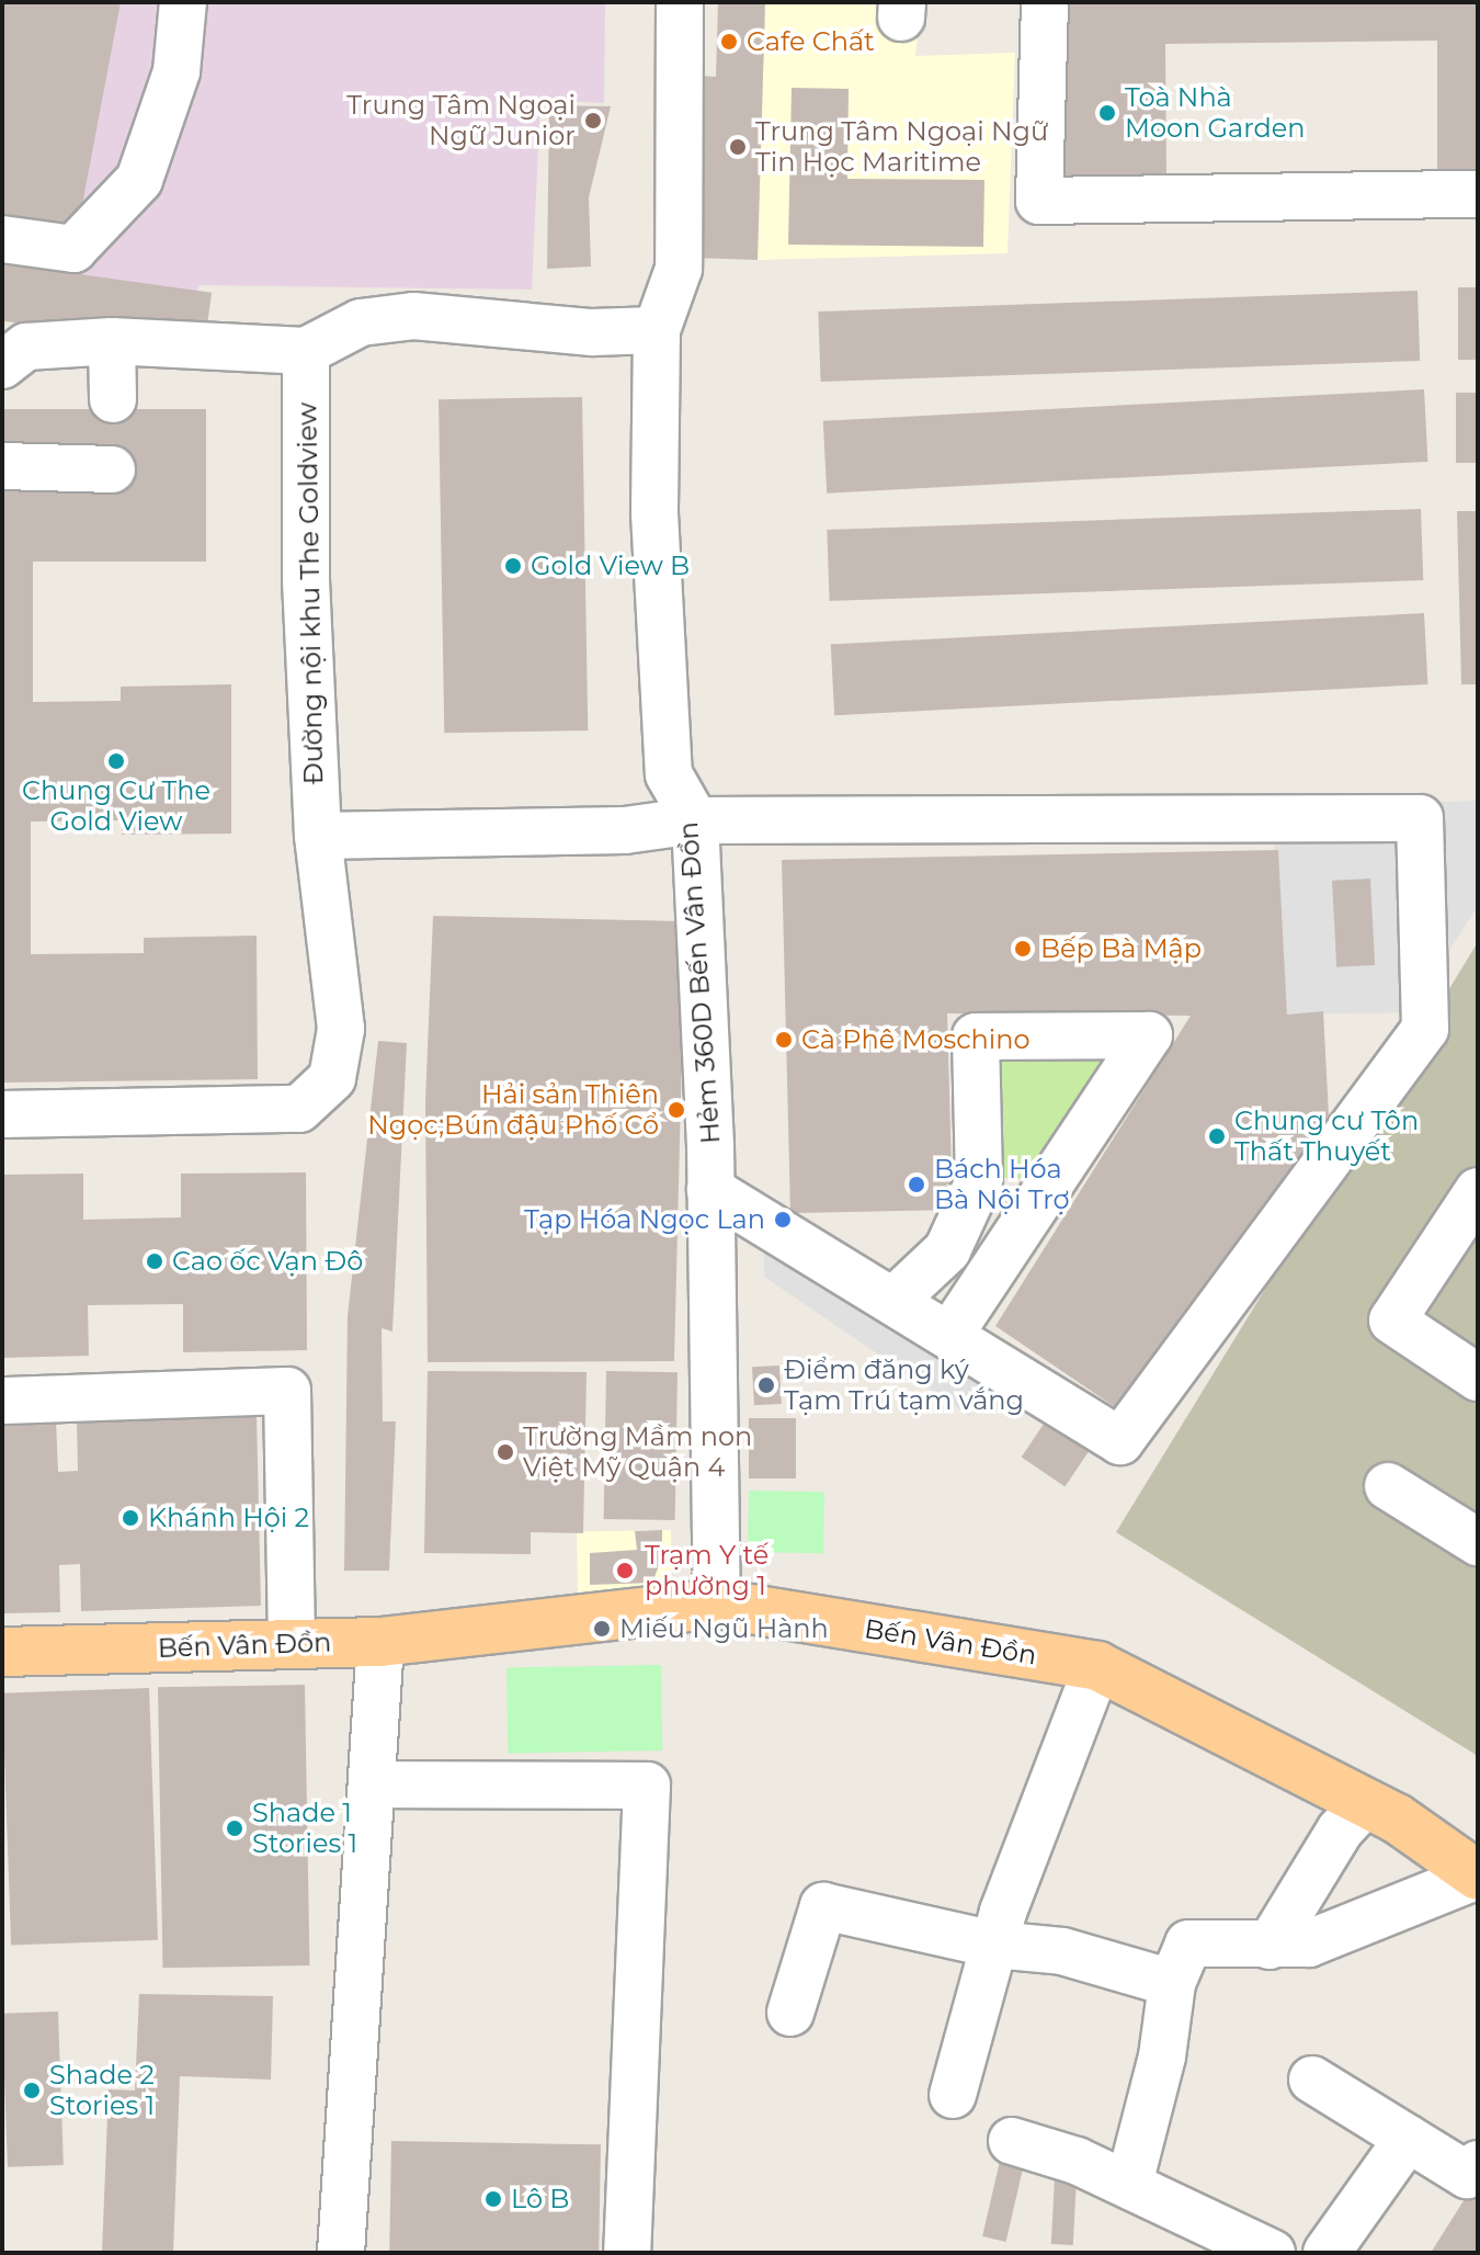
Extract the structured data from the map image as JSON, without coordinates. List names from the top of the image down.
{
  "streets": {
    "main road": ["Bến Vân Đồn"],
    "street": ["Đường nội khu The Goldview", "Hẻm 360D Bến Vân Đồn"]
  },
  "crossings": [
    ["Hẻm 360D Bến Vân Đồn", "Bến Vân Đồn"]
  ],
  "places": [
    "Cafe Chất",
    "Toà Nhà Moon Garden",
    "Trung Tâm Ngoại Ngữ Junior",
    "Trung Tâm Ngoại Ngữ Tin Học Maritime",
    "Gold View B",
    "Chung Cư The Gold View",
    "Bếp Bà Mập",
    "Cà Phê Moschino",
    "Hải sản Thiên Ngọc;Bún đậu Phố Cổ",
    "Chung cư Tôn Thất Thuyết",
    "Bách Hóa Bà Nội Trợ",
    "Tạp Hóa Ngọc Lan",
    "Cao ốc Vạn Đô",
    "Điểm đăng ký Tạm Trú tạm vắng",
    "Trường Mầm non Việt Mỹ Quận 4",
    "Khánh Hội 2",
    "Trạm Y tế phường 1",
    "Miếu Ngũ Hành",
    "Shade 1 Stories 1",
    "Shade 2 Stories 1",
    "Lô B"
  ]
}
